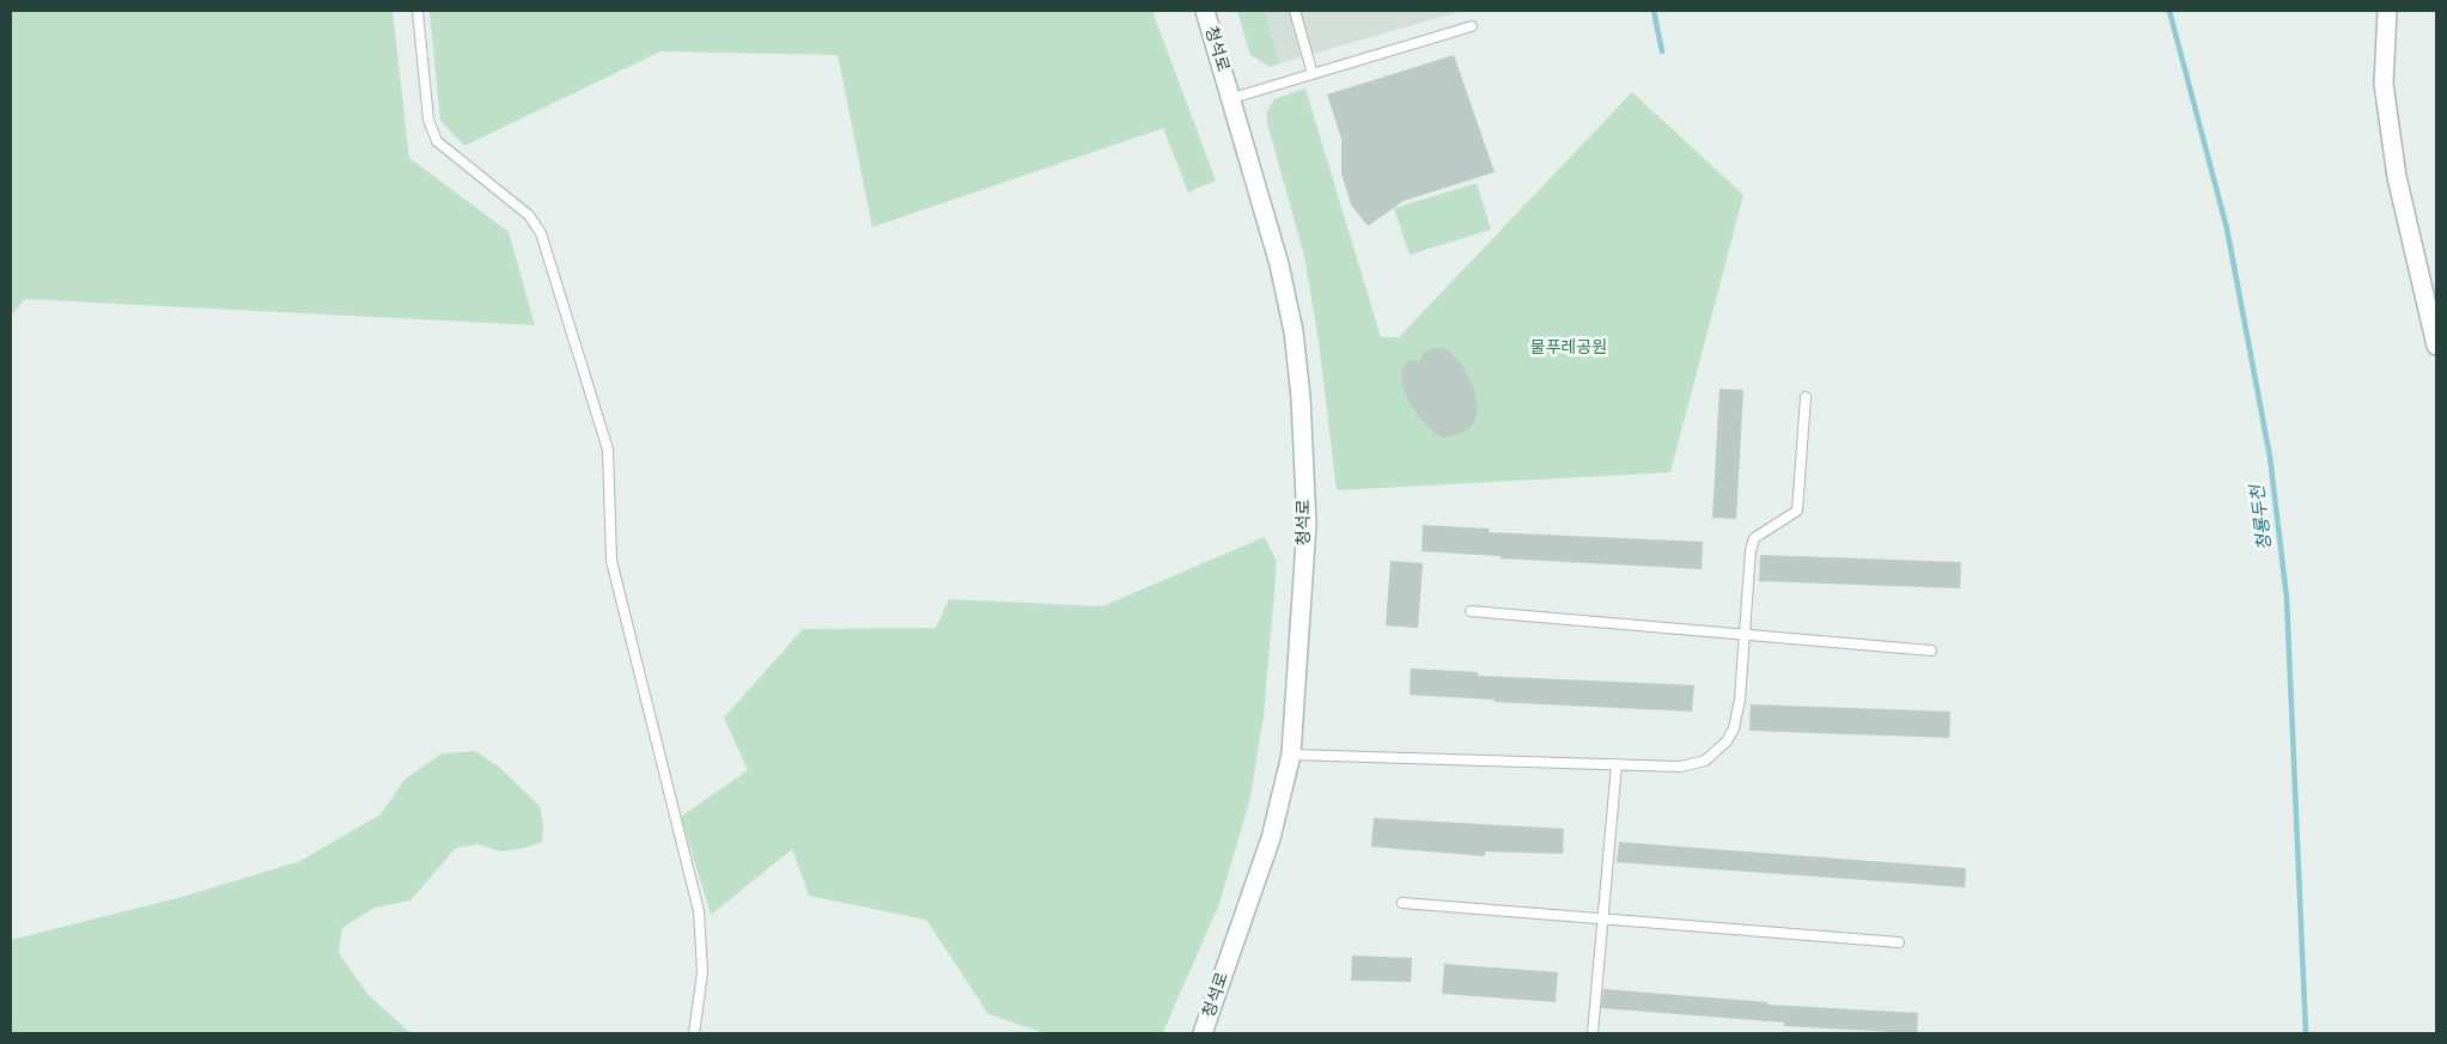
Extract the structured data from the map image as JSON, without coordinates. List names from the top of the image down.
{
  "streets": {
    "main road": ["청석로"]
  },
  "water": ["청룡두천"],
  "parks": ["물푸레공원"]
}
